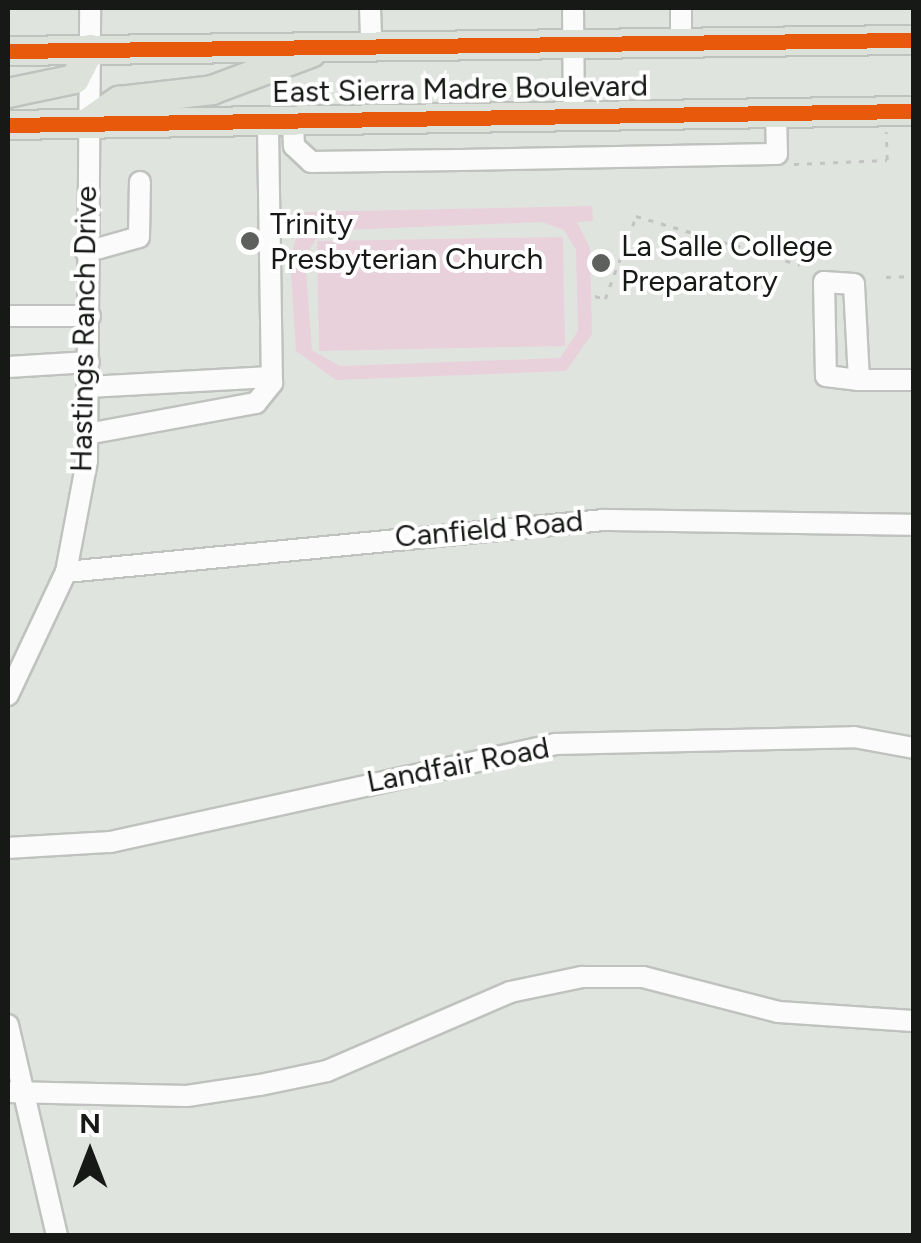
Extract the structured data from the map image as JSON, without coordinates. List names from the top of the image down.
{
  "streets": {
    "main road": ["East Sierra Madre Boulevard"],
    "street": ["Hastings Ranch Drive", "Canfield Road", "Landfair Road"]
  },
  "crossings": [
    ["East Sierra Madre Boulevard", "Hastings Ranch Drive"],
    ["Hastings Ranch Drive", "Canfield Road"]
  ],
  "places": ["Trinity Presbyterian Church", "La Salle College Preparatory"],
  "north": "top"
}
